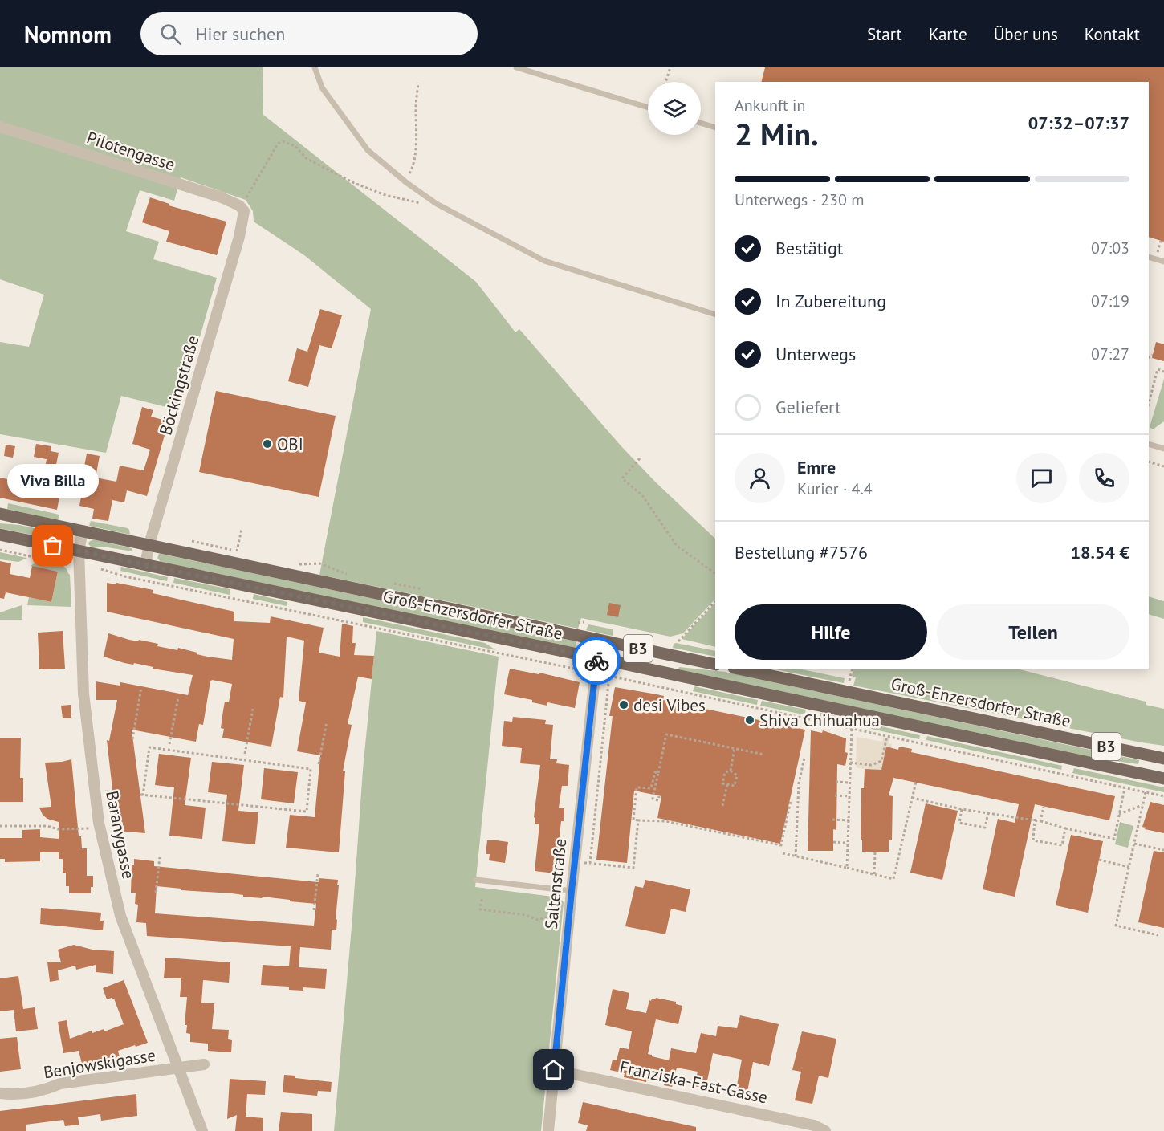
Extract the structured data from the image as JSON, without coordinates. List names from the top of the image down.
{
  "streets": {
    "main road": ["Groß-Enzersdorfer Straße", "B3"],
    "street": [
      "Pilotengasse",
      "Böckingstraße",
      "Baranygasse",
      "Saltenstraße",
      "Benjowskigasse",
      "Franziska-Fast-Gasse"
    ]
  },
  "crossings": [
    ["Pilotengasse", "Böckingstraße"],
    ["Böckingstraße", "Groß-Enzersdorfer Straße"],
    ["Groß-Enzersdorfer Straße", "Baranygasse"],
    ["Groß-Enzersdorfer Straße", "Saltenstraße"],
    ["Baranygasse", "Benjowskigasse"],
    ["Saltenstraße", "Franziska-Fast-Gasse"]
  ],
  "places": [
    "OBI",
    "Viva Billa",
    "desi Vibes",
    "Shiva Chihuahua"
  ],
  "page": {
    "header": "Nomnom",
    "search": "Hier suchen",
    "nav": [
      "Start",
      "Karte",
      "Über uns",
      "Kontakt"
    ],
    "heading": ["2 Min.", "Ankunft in", "07:32–07:37"],
    "panel": [
      "Emre",
      "Kurier · 4.4",
      "Bestellung #7576",
      "18.54 €"
    ],
    "bar": "Unterwegs · 230 m",
    "list": [
      ["Bestätigt", "07:03"],
      ["In Zubereitung", "07:19"],
      ["Unterwegs", "07:27"],
      "Geliefert"
    ],
    "bubble": "Viva Billa",
    "buttons": ["Hilfe", "Teilen"]
  }
}
